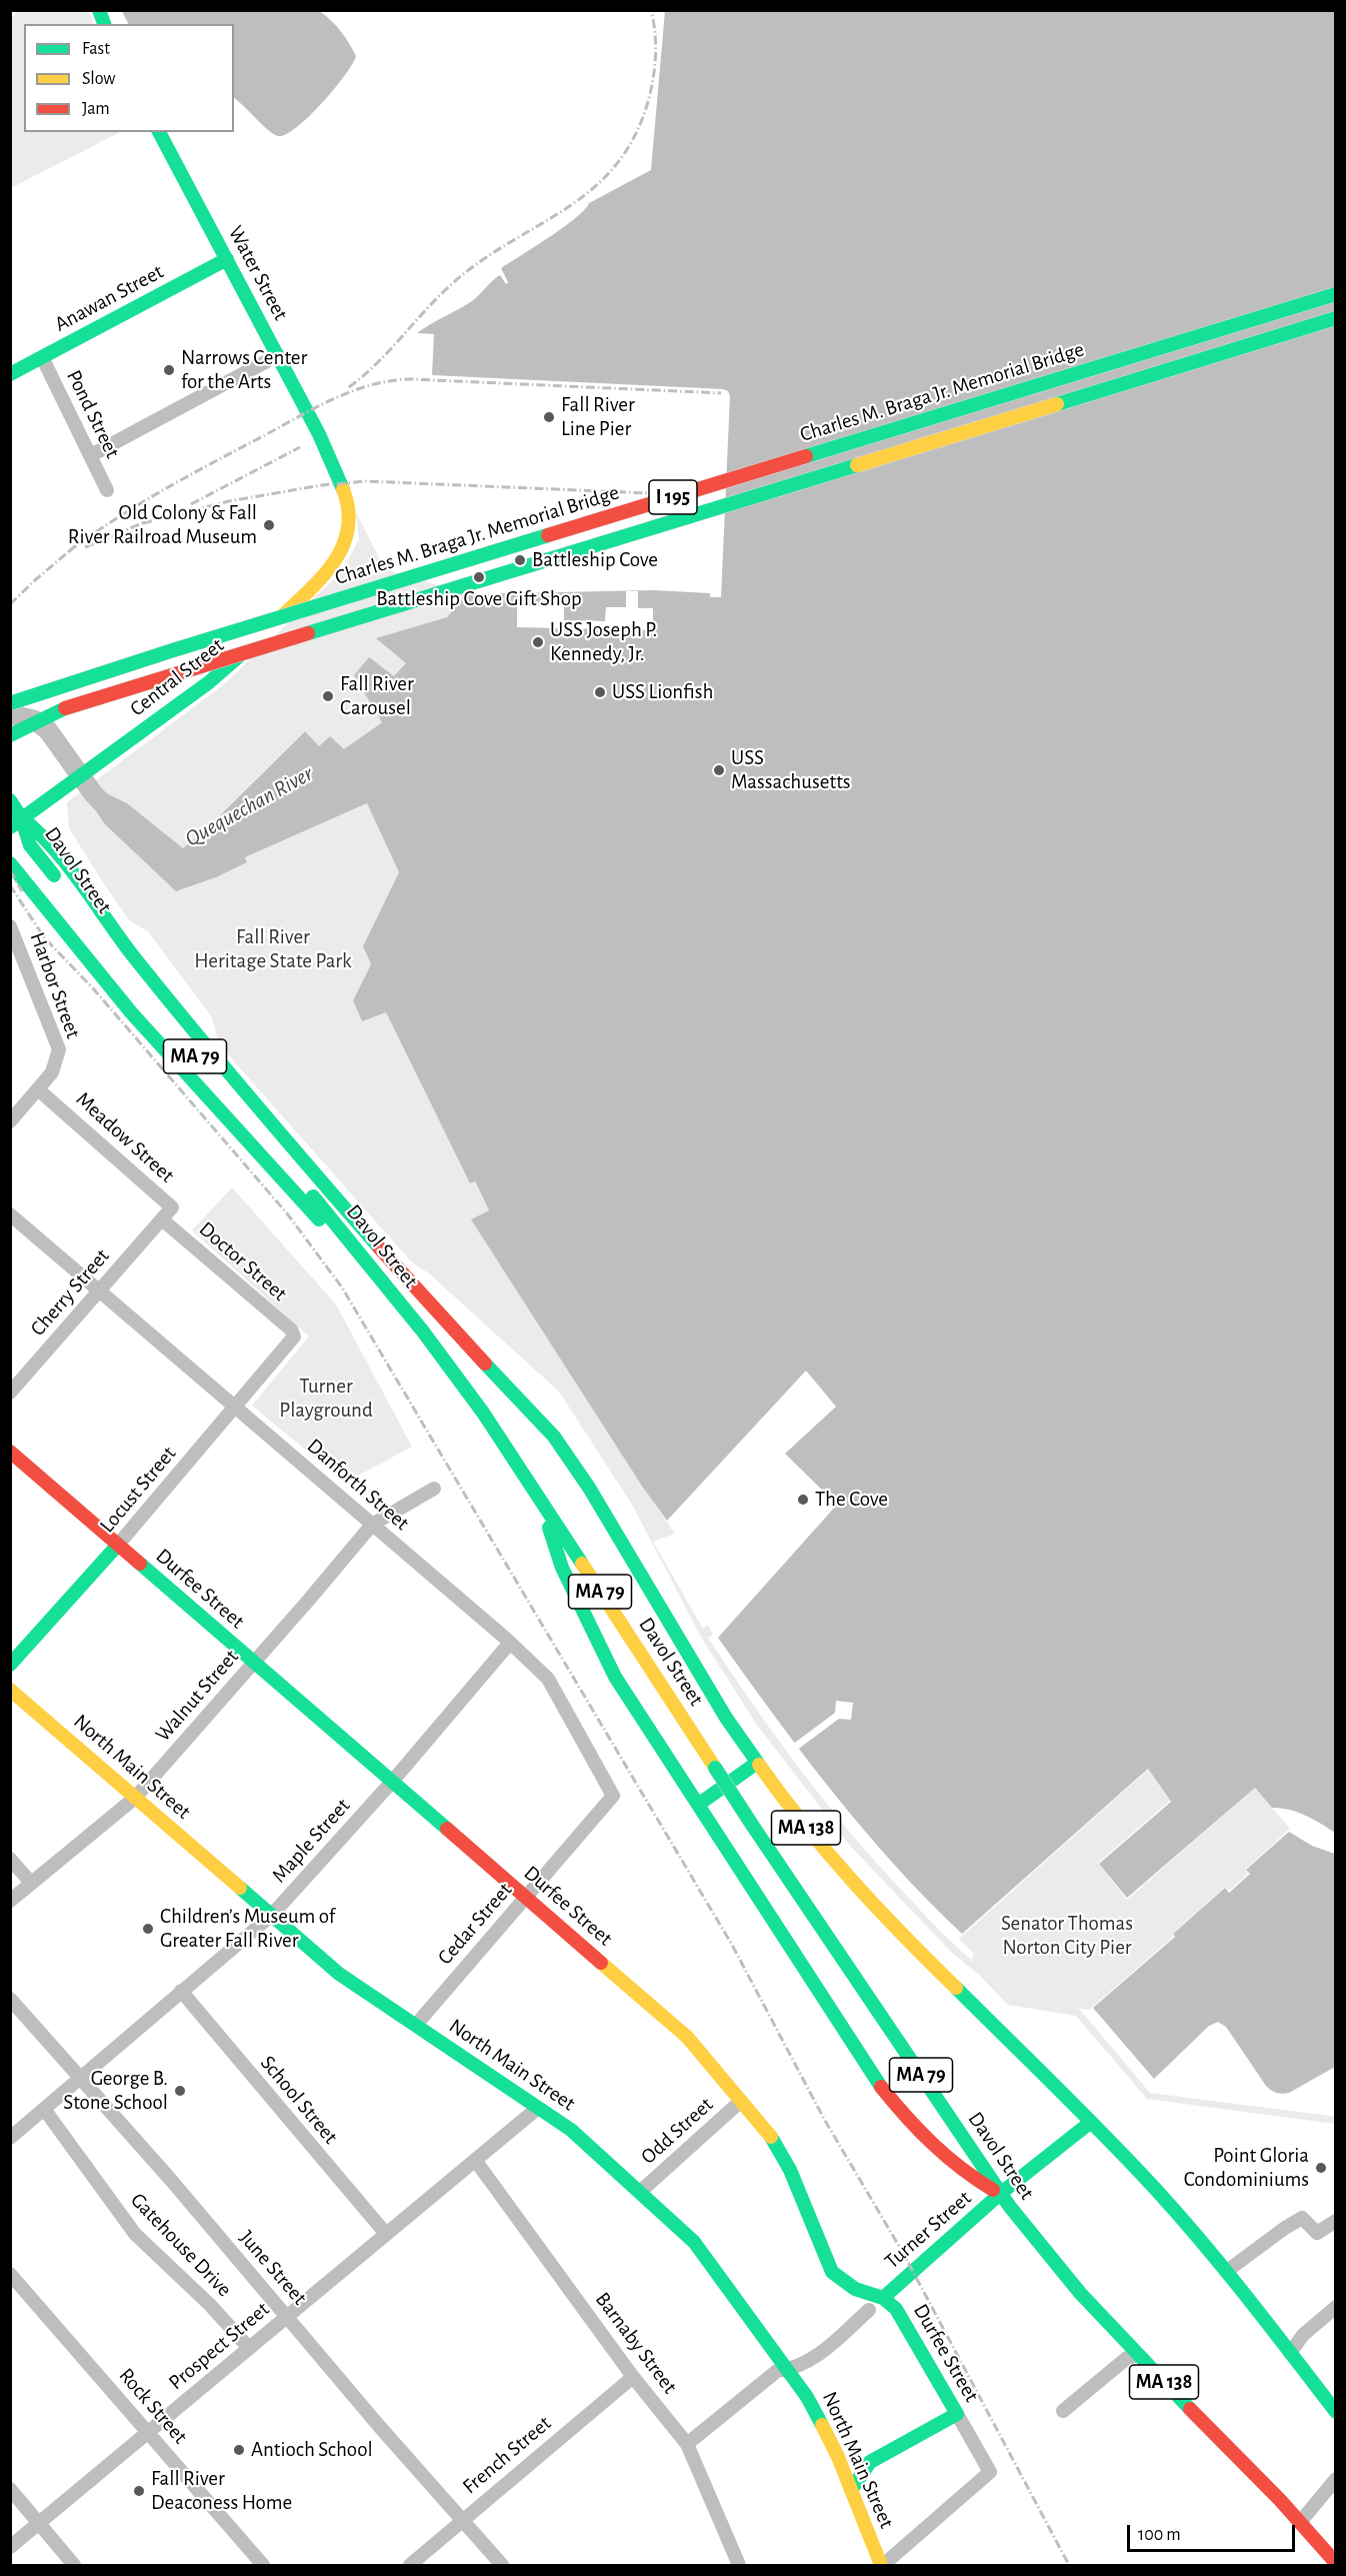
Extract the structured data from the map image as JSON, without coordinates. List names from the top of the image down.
{
  "streets": {
    "main road": [
      "Water Street",
      "Anawan Street",
      "Charles M. Braga Jr. Memorial Bridge",
      "I 195",
      "Central Street",
      "Davol Street",
      "MA 79",
      "Locust Street",
      "Durfee Street",
      "North Main Street",
      "MA 138",
      "Turner Street"
    ],
    "street": [
      "Pond Street",
      "Harbor Street",
      "Meadow Street",
      "Doctor Street",
      "Cherry Street",
      "Danforth Street",
      "Walnut Street",
      "Maple Street",
      "Cedar Street",
      "School Street",
      "Odd Street",
      "Gatehouse Drive",
      "June Street",
      "Barnaby Street",
      "Prospect Street",
      "Rock Street",
      "French Street"
    ]
  },
  "crossings": [
    ["Water Street", "Anawan Street"],
    ["Water Street", "Central Street"],
    ["Anawan Street", "Pond Street"],
    ["Central Street", "Davol Street"],
    ["Central Street", "MA 79"],
    ["Davol Street", "MA 79"],
    ["Davol Street", "Turner Street"],
    ["Harbor Street", "Meadow Street"],
    ["Meadow Street", "Doctor Street"],
    ["Meadow Street", "Cherry Street"],
    ["Doctor Street", "Cherry Street"],
    ["Doctor Street", "Locust Street"],
    ["Cherry Street", "Danforth Street"],
    ["Danforth Street", "Locust Street"],
    ["Danforth Street", "Walnut Street"],
    ["Danforth Street", "Maple Street"],
    ["Danforth Street", "Cedar Street"],
    ["Locust Street", "Durfee Street"],
    ["Durfee Street", "Walnut Street"],
    ["Durfee Street", "North Main Street"],
    ["Durfee Street", "Maple Street"],
    ["Durfee Street", "Cedar Street"],
    ["Durfee Street", "Odd Street"],
    ["Durfee Street", "Turner Street"],
    ["Walnut Street", "North Main Street"],
    ["North Main Street", "Maple Street"],
    ["North Main Street", "Cedar Street"],
    ["North Main Street", "Odd Street"],
    ["North Main Street", "Prospect Street"],
    ["Maple Street", "School Street"],
    ["Maple Street", "Gatehouse Drive"],
    ["Maple Street", "June Street"],
    ["School Street", "Prospect Street"],
    ["Gatehouse Drive", "Prospect Street"],
    ["June Street", "Prospect Street"],
    ["June Street", "French Street"],
    ["Barnaby Street", "Prospect Street"],
    ["Barnaby Street", "French Street"],
    ["Prospect Street", "Rock Street"]
  ],
  "water": ["Quequechan River"],
  "parks": ["Fall River Heritage State Park", "Turner Playground", "Senator Thomas Norton City Pier"],
  "places": [
    "Narrows Center for the Arts",
    "Fall River Line Pier",
    "Old Colony & Fall River Railroad Museum",
    "Battleship Cove",
    "Battleship Cove Gift Shop",
    "USS Joseph P. Kennedy, Jr.",
    "USS Lionfish",
    "Fall River Carousel",
    "USS Massachusetts",
    "The Cove",
    "Children’s Museum of Greater Fall River",
    "George B. Stone School",
    "Point Gloria Condominiums",
    "Antioch School",
    "Fall River Deaconess Home"
  ],
  "legend": ["Fast", "Slow", "Jam"],
  "scale_bar": "100 m"
}
